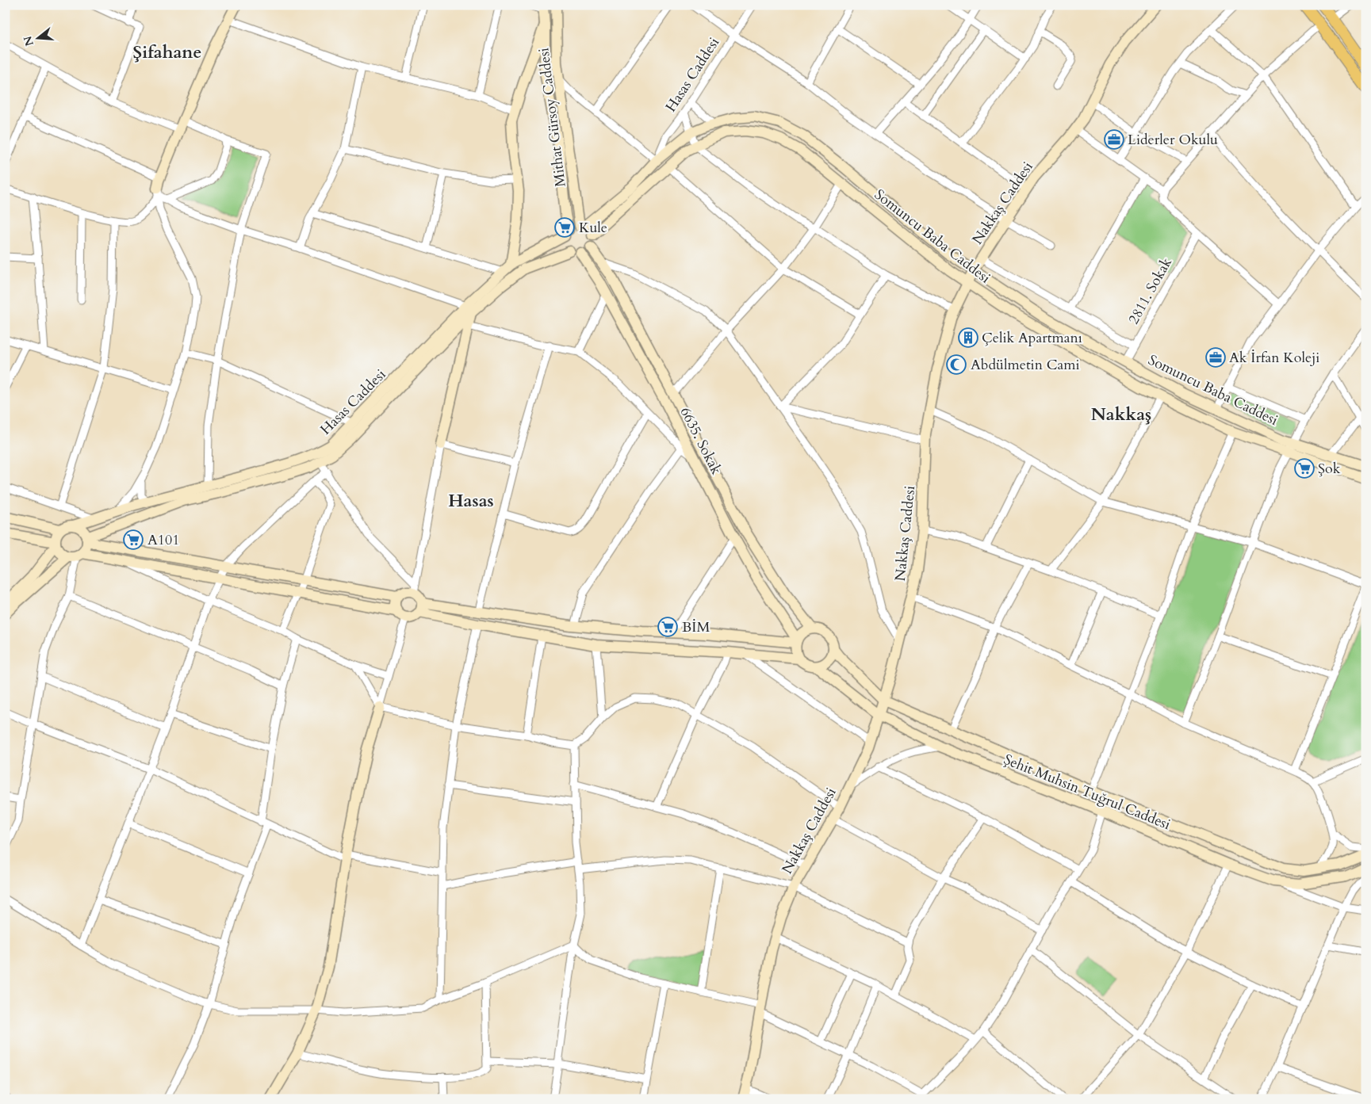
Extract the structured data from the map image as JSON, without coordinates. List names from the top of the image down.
{
  "streets": {
    "main road": [
      "Hasas Caddesi",
      "Mithat Gürsoy Caddesi",
      "Nakkaş Caddesi",
      "Somuncu Baba Caddesi",
      "6635. Sokak",
      "Şehit Muhsin Tuğrul Caddesi"
    ],
    "street": ["2811. Sokak"]
  },
  "crossings": [
    ["Hasas Caddesi", "Mithat Gürsoy Caddesi"],
    ["Hasas Caddesi", "Somuncu Baba Caddesi"],
    ["Hasas Caddesi", "6635. Sokak"],
    ["Mithat Gürsoy Caddesi", "Somuncu Baba Caddesi"],
    ["Mithat Gürsoy Caddesi", "6635. Sokak"],
    ["Nakkaş Caddesi", "Somuncu Baba Caddesi"],
    ["Nakkaş Caddesi", "Şehit Muhsin Tuğrul Caddesi"],
    ["Somuncu Baba Caddesi", "2811. Sokak"],
    ["Somuncu Baba Caddesi", "6635. Sokak"],
    ["6635. Sokak", "Şehit Muhsin Tuğrul Caddesi"]
  ],
  "districts": ["Şifahane", "Nakkaş", "Hasas"],
  "places": {
    "office": ["Liderler Okulu", "Ak İrfan Koleji"],
    "supermarket": [
      "Kule",
      "Şok",
      "A101",
      "BİM"
    ],
    "building": ["Çelik Apartmanı"],
    "mosque": ["Abdülmetin Cami"]
  },
  "north": "left"
}
